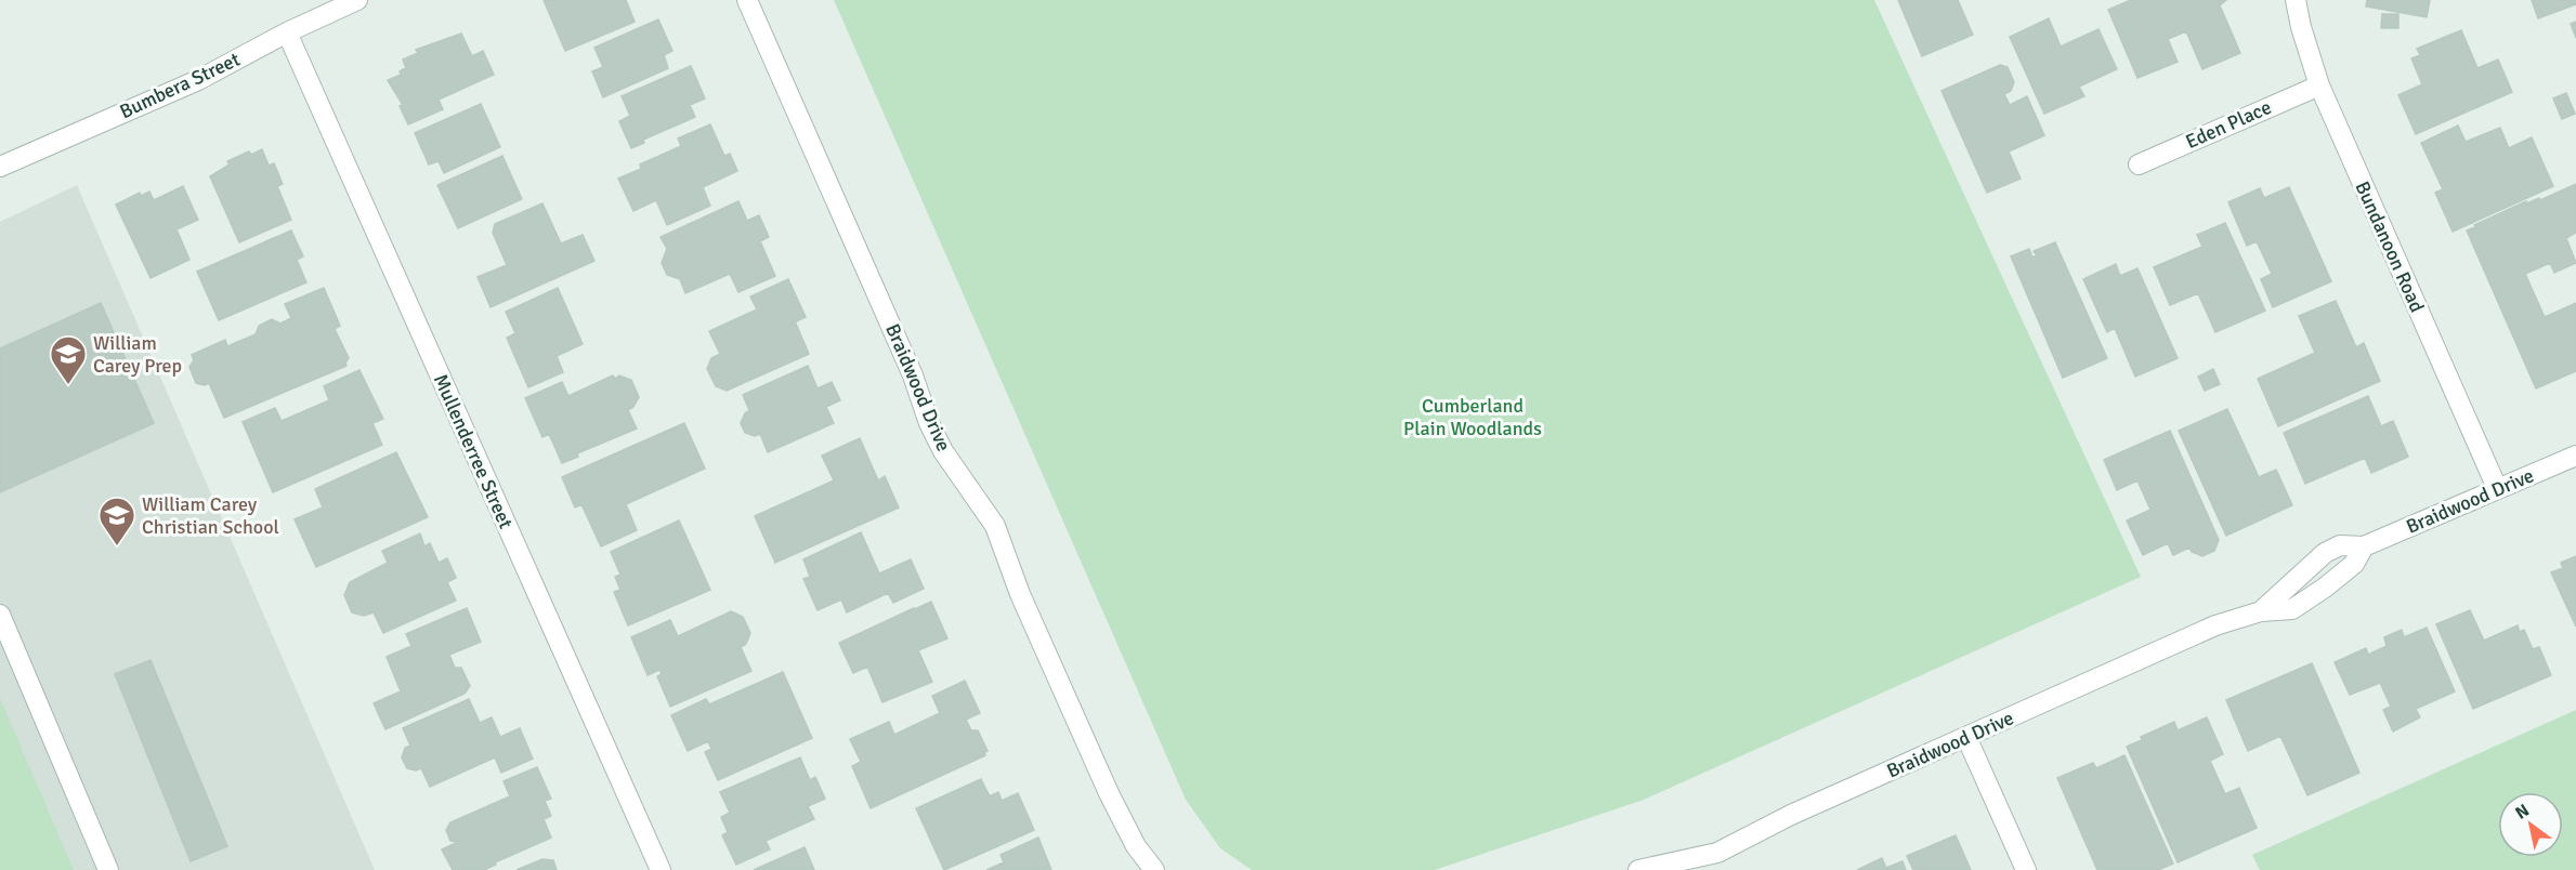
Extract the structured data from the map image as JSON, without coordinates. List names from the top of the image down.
{
  "streets": {
    "street": [
      "Bumbera Street",
      "Eden Place",
      "Bundanoon Road",
      "Braidwood Drive",
      "Mullenderree Street"
    ]
  },
  "crossings": [
    ["Bumbera Street", "Mullenderree Street"],
    ["Eden Place", "Bundanoon Road"],
    ["Bundanoon Road", "Braidwood Drive"]
  ],
  "parks": ["Cumberland Plain Woodlands"],
  "places": {
    "school or university": ["William Carey Prep", "William Carey Christian School"]
  },
  "north": "top left"
}
